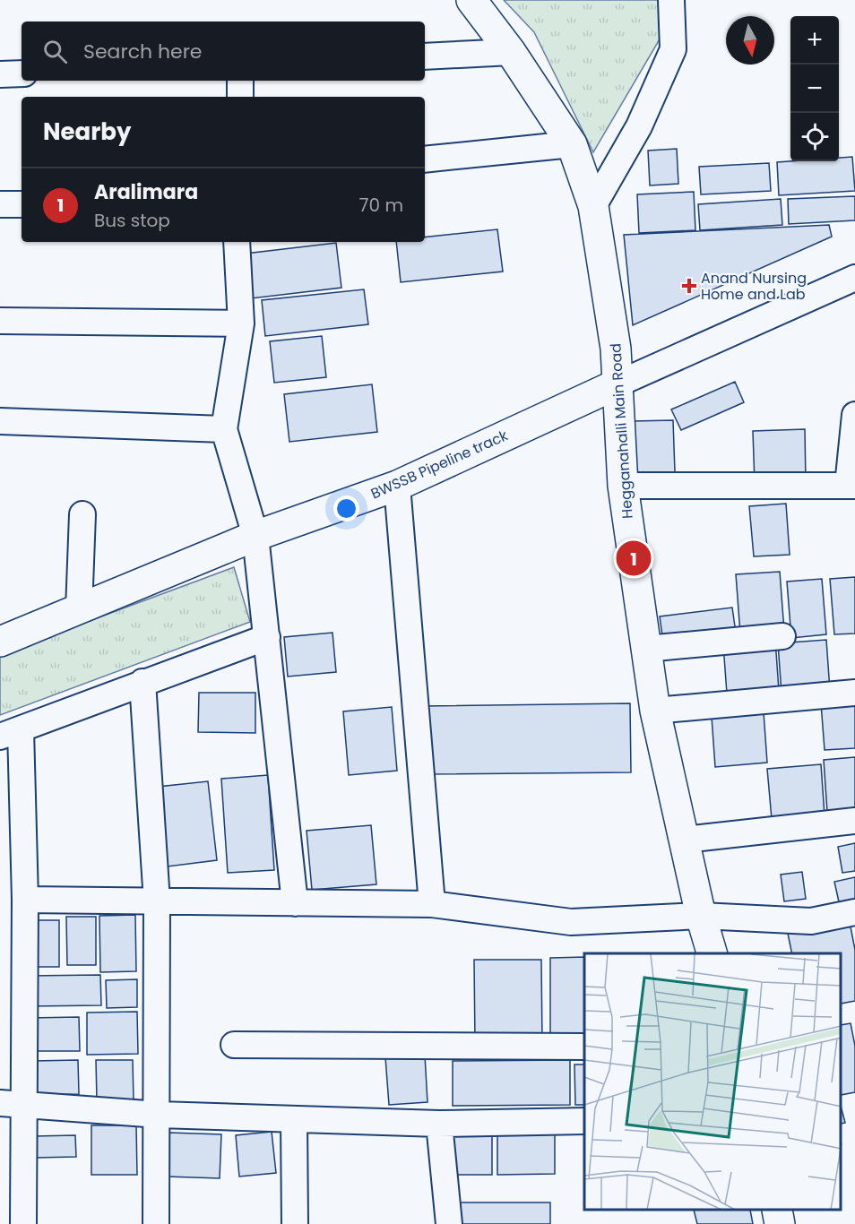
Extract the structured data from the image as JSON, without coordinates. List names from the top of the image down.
{
  "streets": {
    "main road": ["Hegganahalli Main Road", "BWSSB Pipeline track"]
  },
  "crossings": [
    ["Hegganahalli Main Road", "BWSSB Pipeline track"]
  ],
  "places": {
    "health": ["Anand Nursing Home and Lab"]
  },
  "north": "bottom",
  "page": {
    "map_buttons": ["+", "−"],
    "search": "Search here",
    "heading": "Nearby",
    "list": [
      {
        "mark": "1",
        "name": "Aralimara",
        "note": "Bus stop",
        "value": "70 m"
      }
    ],
    "pins": "1"
  }
}
